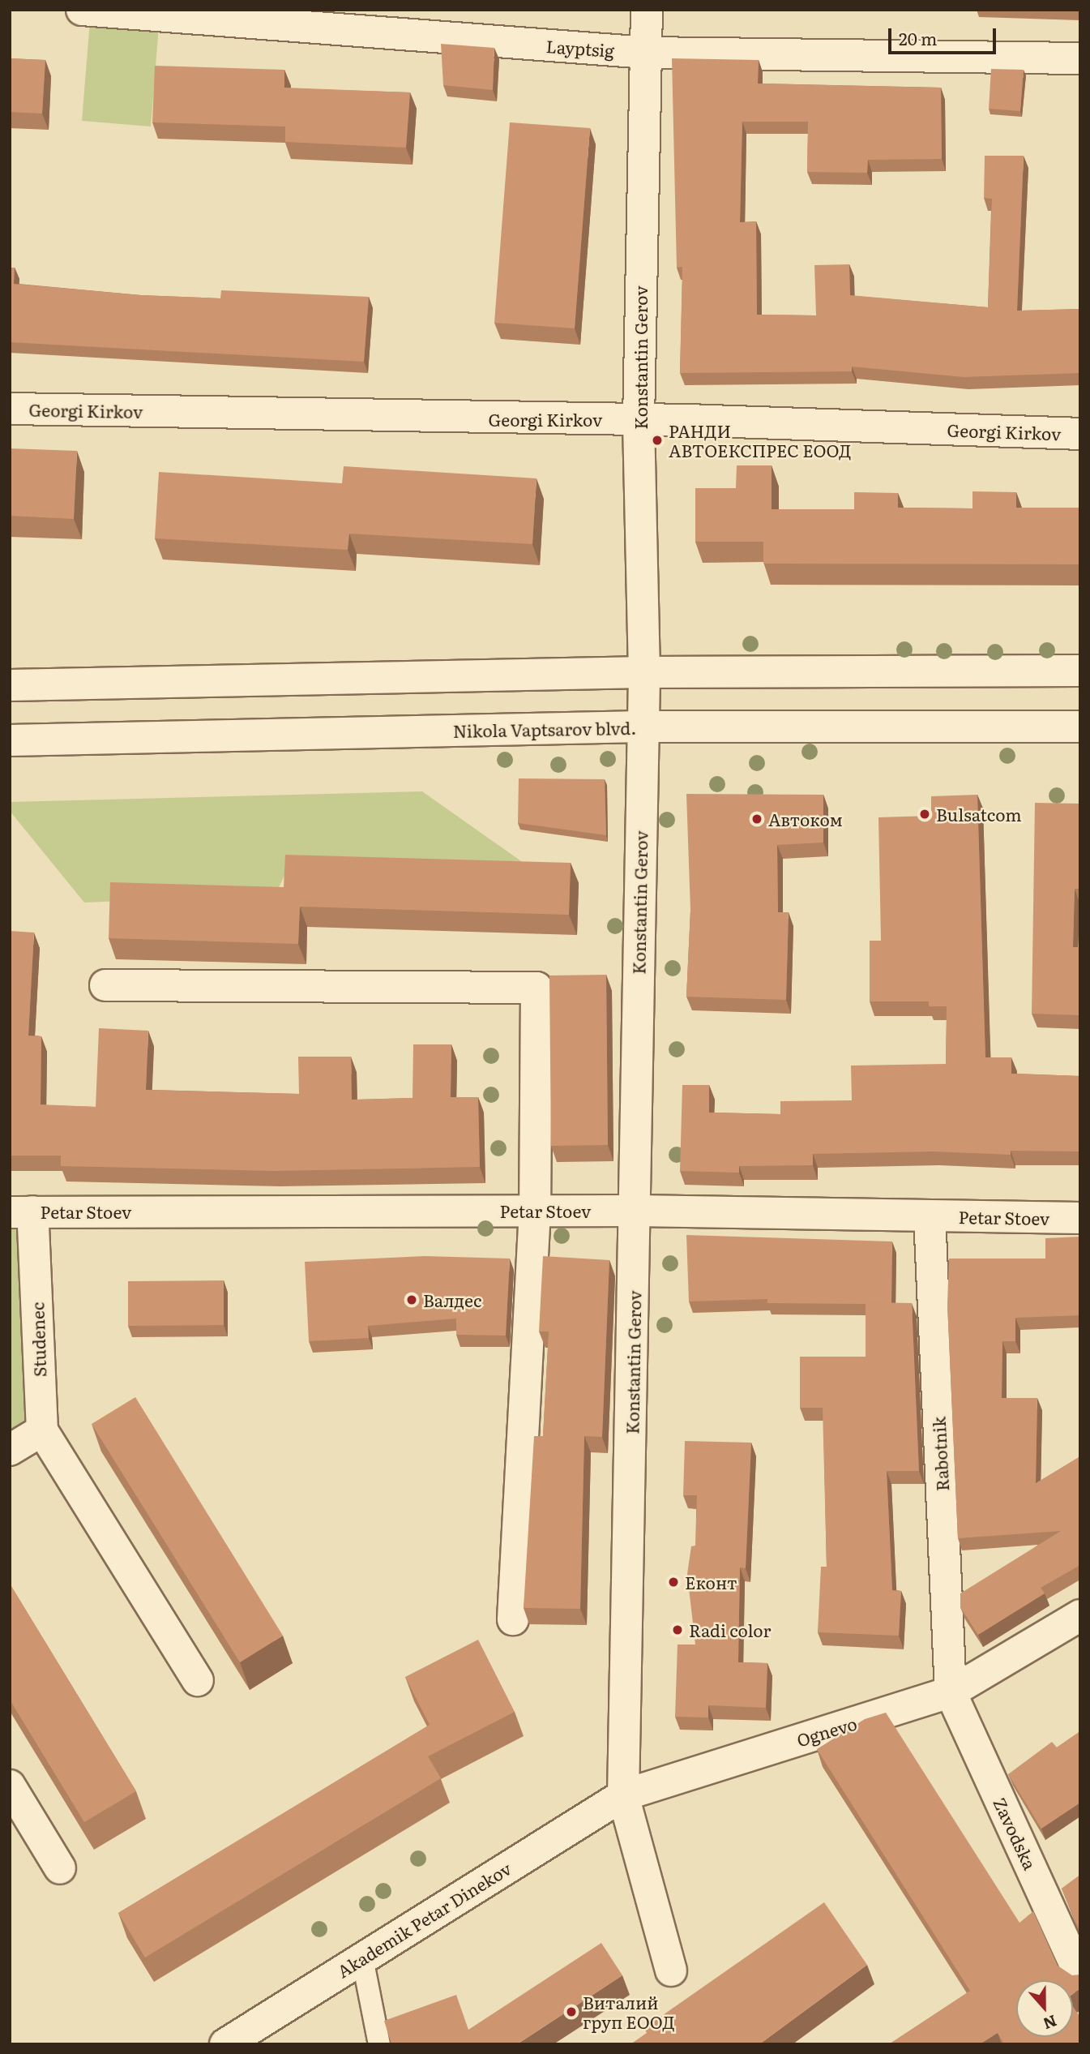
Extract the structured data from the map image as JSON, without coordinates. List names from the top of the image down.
{
  "streets": {
    "street": [
      "Layptsig",
      "Konstantin Gerov",
      "Georgi Kirkov",
      "Nikola Vaptsarov blvd.",
      "Petar Stoev",
      "Studenec",
      "Rabotnik",
      "Ognevo",
      "Zavodska",
      "Akademik Petar Dinekov"
    ]
  },
  "crossings": [
    ["Layptsig", "Konstantin Gerov"],
    ["Konstantin Gerov", "Georgi Kirkov"],
    ["Konstantin Gerov", "Nikola Vaptsarov blvd."],
    ["Konstantin Gerov", "Petar Stoev"],
    ["Konstantin Gerov", "Ognevo"],
    ["Konstantin Gerov", "Akademik Petar Dinekov"],
    ["Petar Stoev", "Studenec"],
    ["Petar Stoev", "Rabotnik"],
    ["Rabotnik", "Ognevo"],
    ["Rabotnik", "Zavodska"],
    ["Ognevo", "Zavodska"],
    ["Ognevo", "Akademik Petar Dinekov"]
  ],
  "places": [
    "РАНДИ АВТОЕКСПРЕС ЕООД",
    "Bulsatcom",
    "Автоком",
    "Валдес",
    "Еконт",
    "Radi color",
    "Виталий груп ЕООД"
  ],
  "scale_bar": "20 m",
  "north": "bottom"
}
